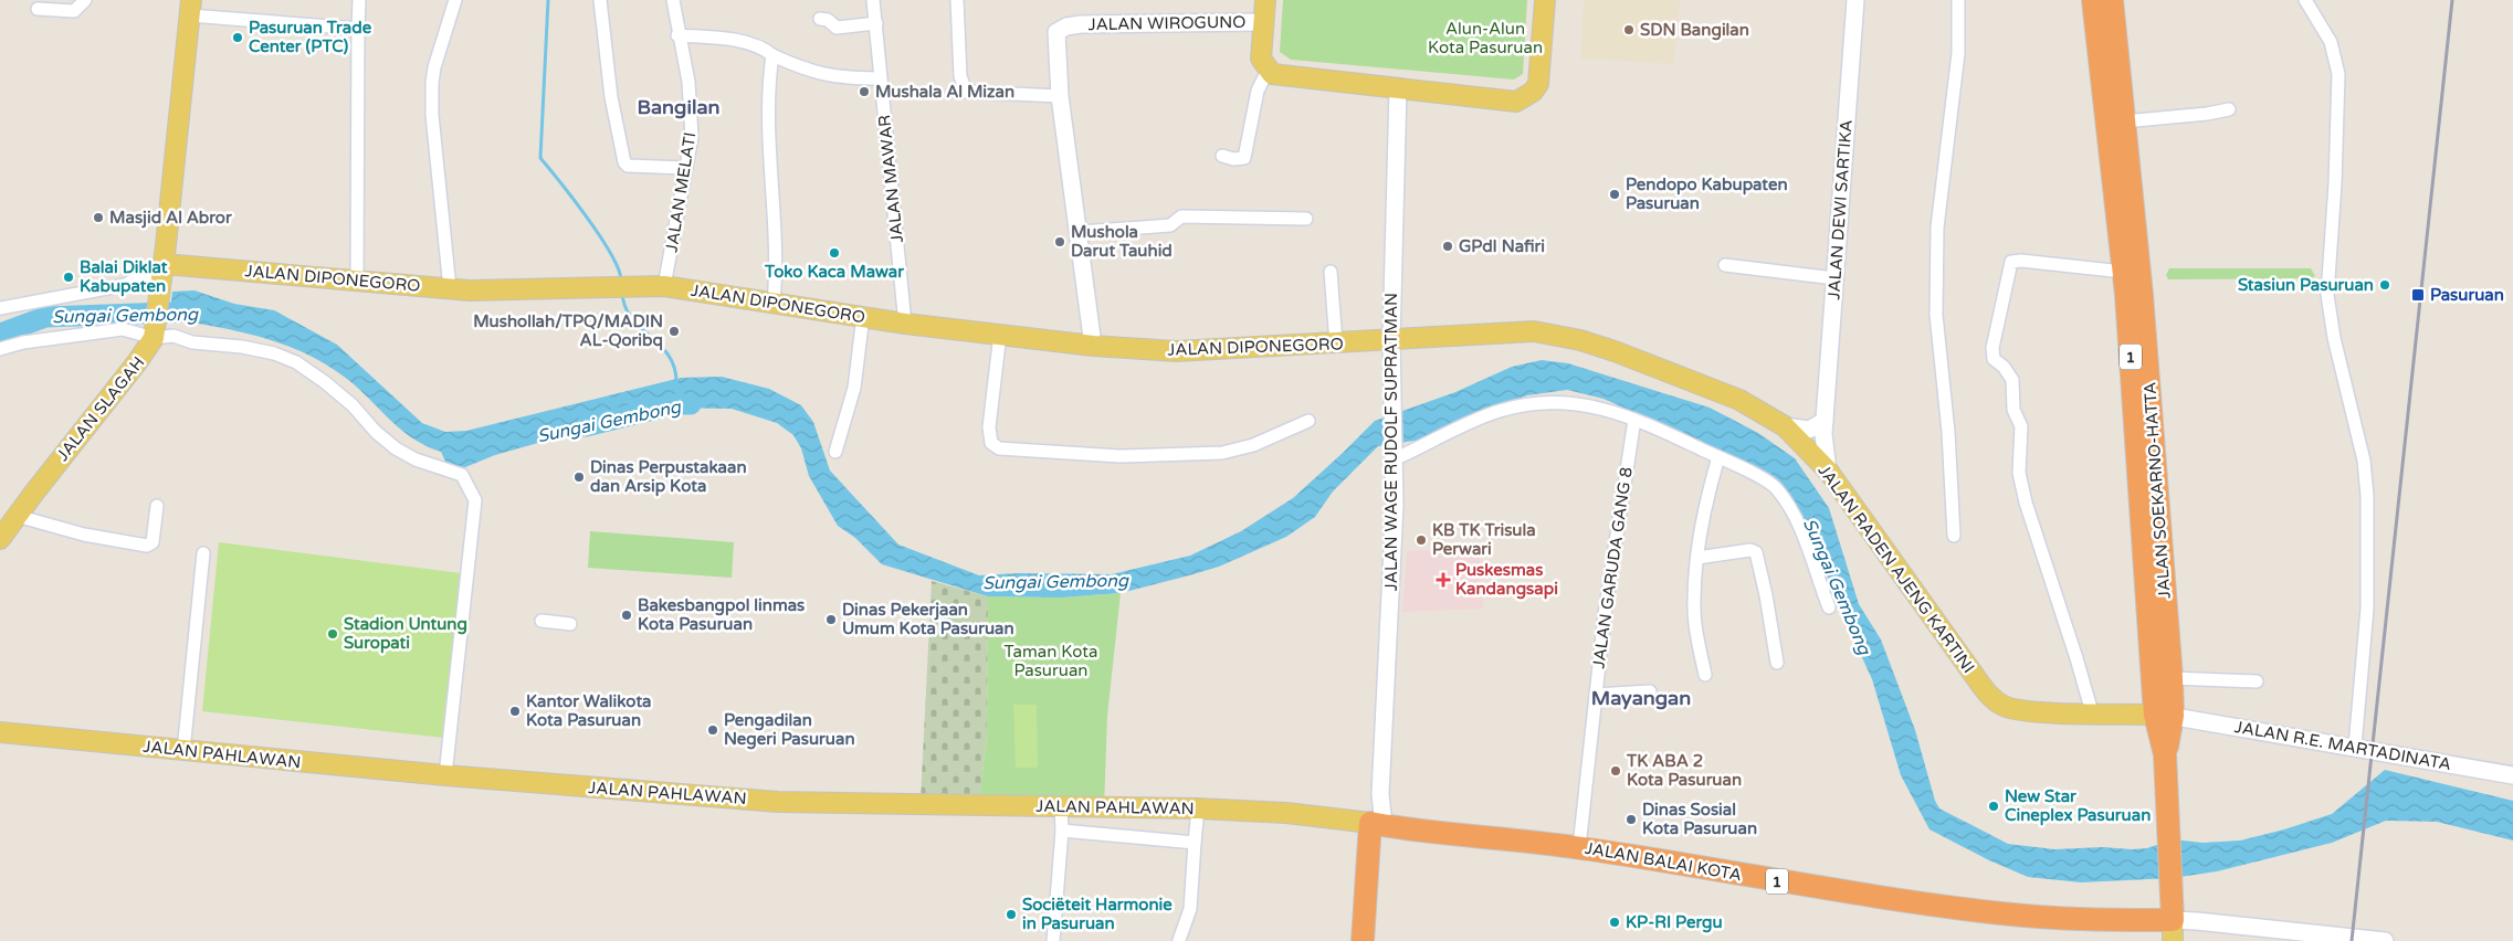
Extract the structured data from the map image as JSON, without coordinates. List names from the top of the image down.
{
  "streets": {
    "highway": ["1", "JALAN SOEKARNO-HATTA", "JALAN BALAI KOTA"],
    "main road": [
      "JALAN DIPONEGORO",
      "JALAN SLAGAH",
      "JALAN RADEN AJENG KARTINI",
      "JALAN PAHLAWAN"
    ],
    "street": [
      "JALAN WIROGUNO",
      "JALAN MAWAR",
      "JALAN MELATI",
      "JALAN DEWI SARTIKA",
      "JALAN WAGE RUDOLF SUPRATMAN",
      "JALAN GARUDA GANG 8",
      "JALAN R.E. MARTADINATA"
    ]
  },
  "crossings": [
    ["JALAN WIROGUNO", "JALAN DIPONEGORO"],
    ["JALAN MAWAR", "JALAN DIPONEGORO"],
    ["JALAN MELATI", "JALAN DIPONEGORO"],
    ["JALAN DEWI SARTIKA", "JALAN RADEN AJENG KARTINI"],
    ["JALAN DIPONEGORO", "JALAN SLAGAH"],
    ["JALAN DIPONEGORO", "JALAN WAGE RUDOLF SUPRATMAN"],
    ["JALAN DIPONEGORO", "JALAN RADEN AJENG KARTINI"],
    ["1", "JALAN SOEKARNO-HATTA"],
    ["1", "JALAN RADEN AJENG KARTINI"],
    ["1", "JALAN R.E. MARTADINATA"],
    ["1", "JALAN BALAI KOTA"],
    ["JALAN WAGE RUDOLF SUPRATMAN", "JALAN RADEN AJENG KARTINI"],
    ["JALAN WAGE RUDOLF SUPRATMAN", "JALAN PAHLAWAN"],
    ["JALAN WAGE RUDOLF SUPRATMAN", "JALAN BALAI KOTA"],
    ["JALAN SOEKARNO-HATTA", "JALAN RADEN AJENG KARTINI"],
    ["JALAN SOEKARNO-HATTA", "JALAN R.E. MARTADINATA"],
    ["JALAN GARUDA GANG 8", "JALAN BALAI KOTA"],
    ["JALAN RADEN AJENG KARTINI", "JALAN R.E. MARTADINATA"],
    ["JALAN PAHLAWAN", "JALAN BALAI KOTA"]
  ],
  "districts": ["Bangilan", "Mayangan"],
  "water": ["Sungai Gembong"],
  "parks": ["Alun-Alun Kota Pasuruan", "Taman Kota Pasuruan"],
  "places": {
    "other": [
      "SDN Bangilan",
      "Pasuruan Trade Center (PTC)",
      "Mushala Al Mizan",
      "Pendopo Kabupaten Pasuruan",
      "Masjid Al Abror",
      "Mushola Darut Tauhid",
      "GPdI Nafiri",
      "Toko Kaca Mawar",
      "Balai Diklat Kabupaten",
      "Stasiun Pasuruan",
      "Mushollah/TPQ/MADIN AL-Qoribq",
      "Dinas Perpustakaan dan Arsip Kota",
      "KB TK Trisula Perwari",
      "Bakesbangpol linmas Kota Pasuruan",
      "Dinas Pekerjaan Umum Kota Pasuruan",
      "Stadion Untung Suropati",
      "Kantor Walikota Kota Pasuruan",
      "Pengadilan Negeri Pasuruan",
      "TK ABA 2 Kota Pasuruan",
      "New Star Cineplex Pasuruan",
      "Dinas Sosial Kota Pasuruan",
      "Sociëteit Harmonie in Pasuruan",
      "KP-RI Pergu"
    ],
    "transit": ["Pasuruan"],
    "health": ["Puskesmas Kandangsapi"]
  }
}
